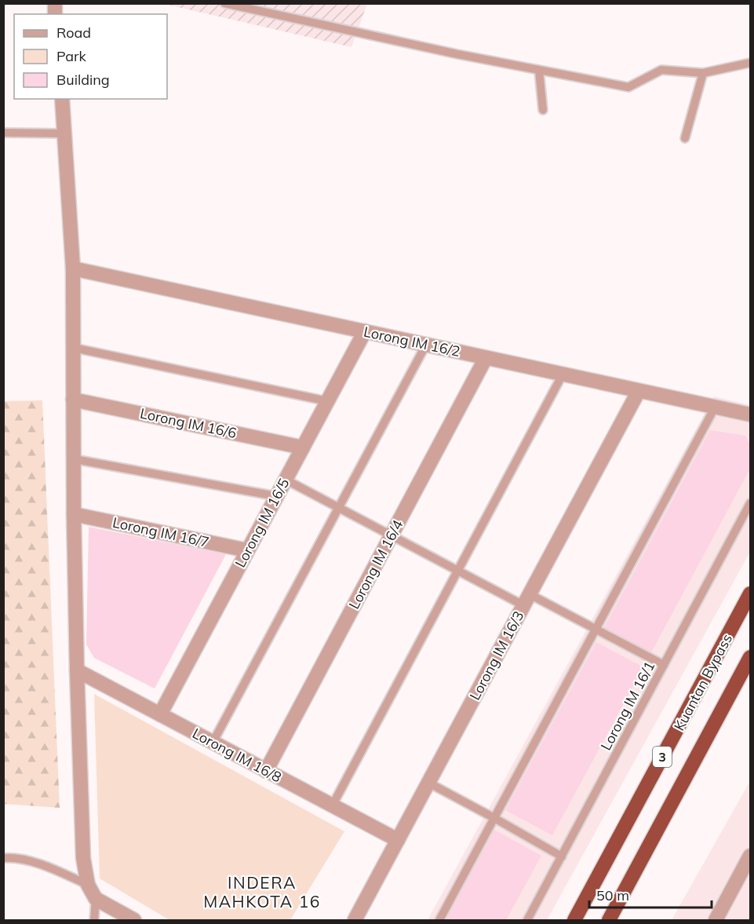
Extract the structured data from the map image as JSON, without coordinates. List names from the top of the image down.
{
  "streets": {
    "highway": ["Kuantan Bypass", "3"],
    "street": [
      "Lorong IM 16/2",
      "Lorong IM 16/6",
      "Lorong IM 16/5",
      "Lorong IM 16/7",
      "Lorong IM 16/4",
      "Lorong IM 16/3",
      "Lorong IM 16/8"
    ],
    "lane": ["Lorong IM 16/1"]
  },
  "crossings": [
    ["Lorong IM 16/2", "Lorong IM 16/5"],
    ["Lorong IM 16/2", "Lorong IM 16/4"],
    ["Lorong IM 16/2", "Lorong IM 16/3"],
    ["Lorong IM 16/6", "Lorong IM 16/5"],
    ["Lorong IM 16/5", "Lorong IM 16/7"],
    ["Lorong IM 16/5", "Lorong IM 16/8"],
    ["Lorong IM 16/4", "Lorong IM 16/8"],
    ["Lorong IM 16/3", "Lorong IM 16/8"]
  ],
  "districts": ["INDERA MAHKOTA 16"],
  "legend": ["Road", "Park", "Building"],
  "scale_bar": "50 m"
}
